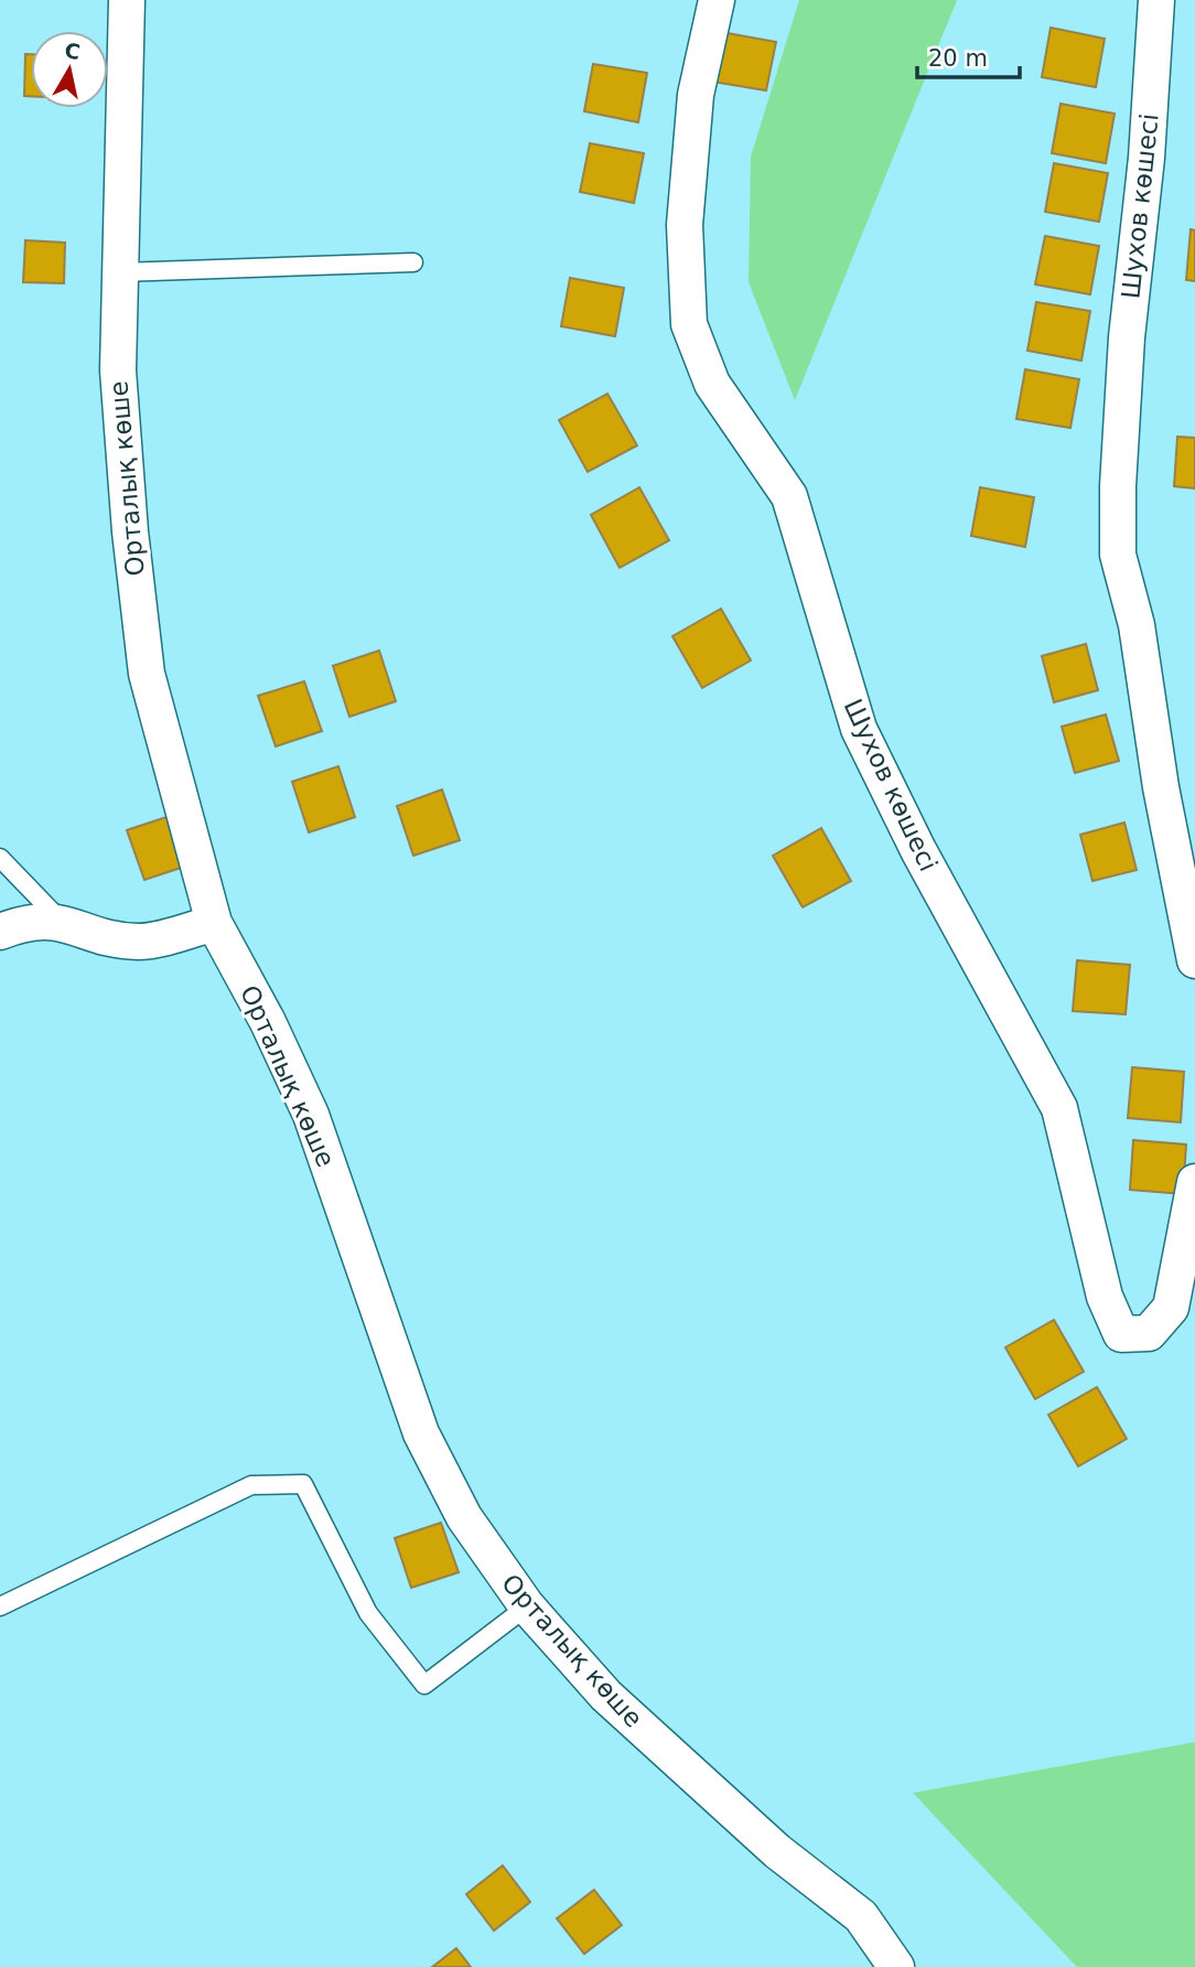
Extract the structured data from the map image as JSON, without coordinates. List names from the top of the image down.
{
  "streets": {
    "street": ["Шухов көшесі", "Орталық көше"]
  },
  "scale_bar": "20 m",
  "north": "top"
}
